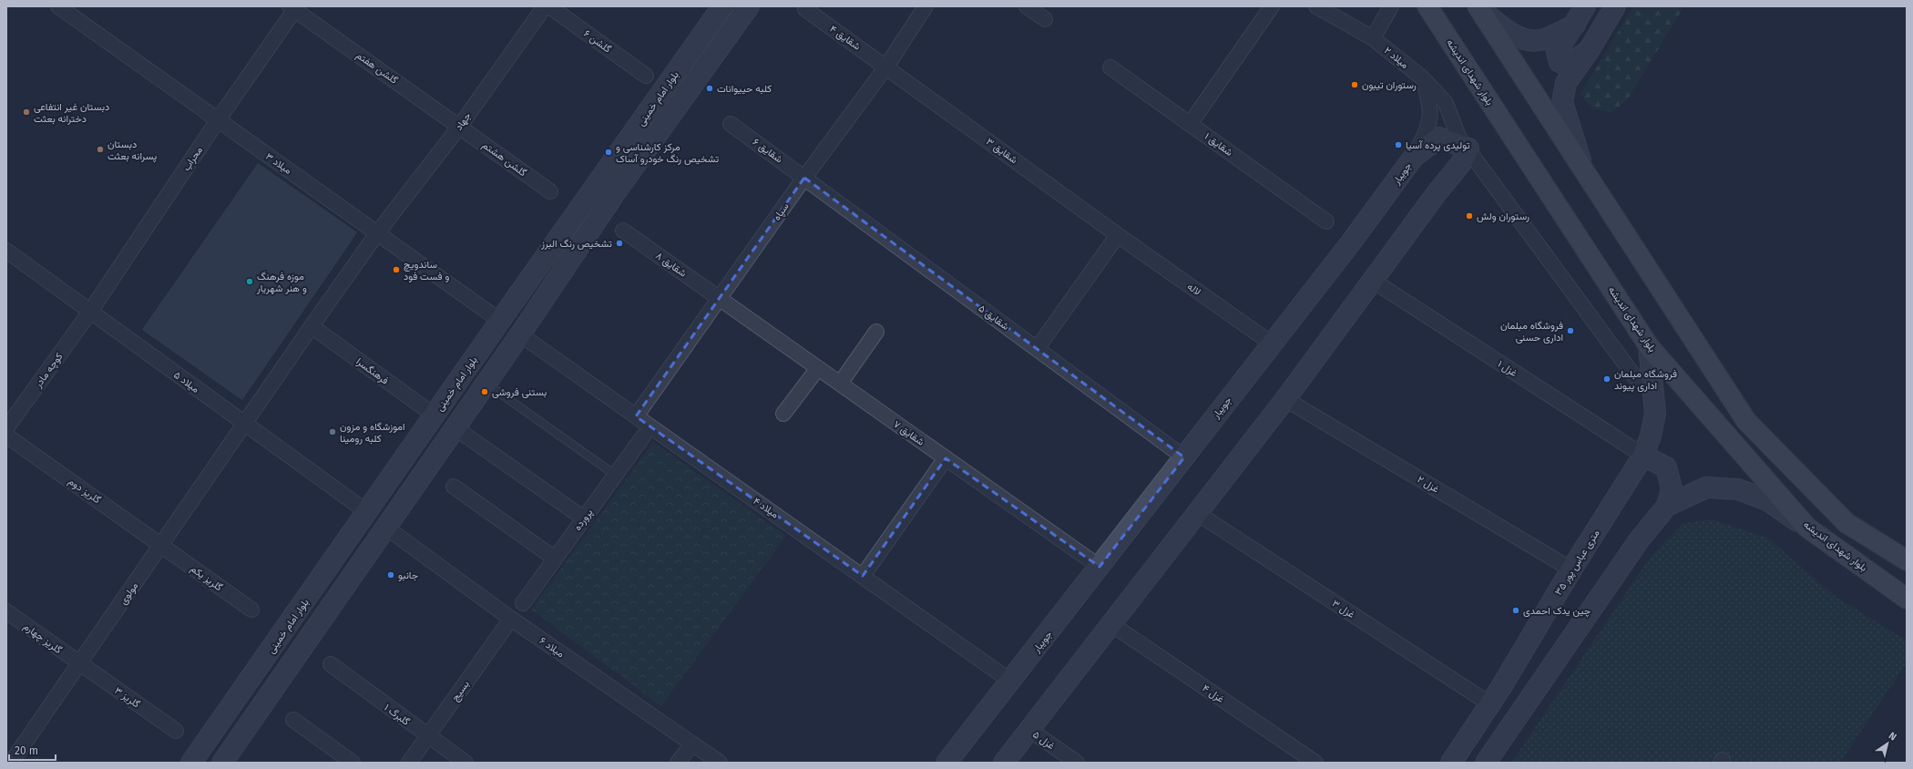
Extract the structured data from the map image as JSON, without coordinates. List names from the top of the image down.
{
  "streets": {
    "main road": ["بلوار شهدای اندیشه"],
    "street": [
      "شقایق ۴",
      "گلشن ۶",
      "میلاد ۲",
      "گلشن هفتم",
      "بلوار امام خمینی",
      "جهاد",
      "شقایق ۱",
      "شقایق ۶",
      "شقایق ۳",
      "محراب",
      "گلشن هشتم",
      "میلاد ۳",
      "جویبار",
      "سپاه",
      "شقایق ۸",
      "لاله",
      "شقایق ۵",
      "غزل ۱",
      "کوچه مادر",
      "فرهنگسرا",
      "میلاد ۵",
      "شقایق ۷",
      "غزل ۲",
      "گلریز دوم",
      "میلاد ۴",
      "پرورده",
      "۳۵ متری عباس پور",
      "گلریز یکم",
      "مولوی",
      "غزل ۳",
      "گلریز چهارم",
      "میلاد ۶",
      "بسیج",
      "غزل ۴",
      "گلریز ۳",
      "گلبرگ ۱",
      "غزل ۵"
    ]
  },
  "crossings": [
    ["شقایق ۴", "شقایق ۳"],
    ["شقایق ۴", "سپاه"],
    ["میلاد ۲", "جویبار"],
    ["گلشن هفتم", "جهاد"],
    ["گلشن هفتم", "محراب"],
    ["گلشن هفتم", "گلشن هشتم"],
    ["بلوار شهدای اندیشه", "۳۵ متری عباس پور"],
    ["بلوار امام خمینی", "میلاد ۳"],
    ["بلوار امام خمینی", "فرهنگسرا"],
    ["بلوار امام خمینی", "میلاد ۵"],
    ["بلوار امام خمینی", "میلاد ۴"],
    ["بلوار امام خمینی", "میلاد ۶"],
    ["جهاد", "گلشن هشتم"],
    ["جهاد", "میلاد ۳"],
    ["شقایق ۶", "سپاه"],
    ["شقایق ۶", "شقایق ۵"],
    ["شقایق ۳", "سپاه"],
    ["شقایق ۳", "لاله"],
    ["محراب", "میلاد ۳"],
    ["محراب", "کوچه مادر"],
    ["محراب", "میلاد ۵"],
    ["جویبار", "لاله"],
    ["جویبار", "شقایق ۵"],
    ["جویبار", "شقایق ۷"],
    ["جویبار", "میلاد ۴"],
    ["سپاه", "شقایق ۸"],
    ["سپاه", "شقایق ۵"],
    ["سپاه", "شقایق ۷"],
    ["سپاه", "میلاد ۴"],
    ["شقایق ۸", "شقایق ۷"],
    ["غزل ۱", "۳۵ متری عباس پور"],
    ["کوچه مادر", "میلاد ۵"],
    ["میلاد ۵", "مولوی"],
    ["غزل ۲", "۳۵ متری عباس پور"],
    ["گلریز دوم", "گلریز یکم"],
    ["گلریز دوم", "مولوی"],
    ["۳۵ متری عباس پور", "غزل ۳"],
    ["گلریز یکم", "مولوی"],
    ["مولوی", "گلریز چهارم"],
    ["مولوی", "گلریز ۳"],
    ["گلریز چهارم", "گلریز ۳"],
    ["میلاد ۶", "بسیج"],
    ["بسیج", "گلبرگ ۱"]
  ],
  "places": [
    "رستوران تیبون",
    "کلبه حییوانات",
    "دبستان غیر انتفاعی دخترانه بعثت",
    "تولیدی پرده آسیا",
    "دبستان پسرانه بعثت",
    "مرکز کارشناسی و تشخیص رنگ خودرو آساک",
    "رستوران ولش",
    "تشخیص رنگ البرز",
    "ساندویچ و فست فود",
    "موزه فرهنگ و هنر شهریار",
    "فروشگاه مبلمان اداری حسنی",
    "فروشگاه مبلمان اداری پیوند",
    "بستنی فروشی",
    "اموزشگاه و مزون کلبه رومینا",
    "جانبو",
    "چین یدک احمدی"
  ],
  "scale_bar": "20 m",
  "north": "top right"
}
